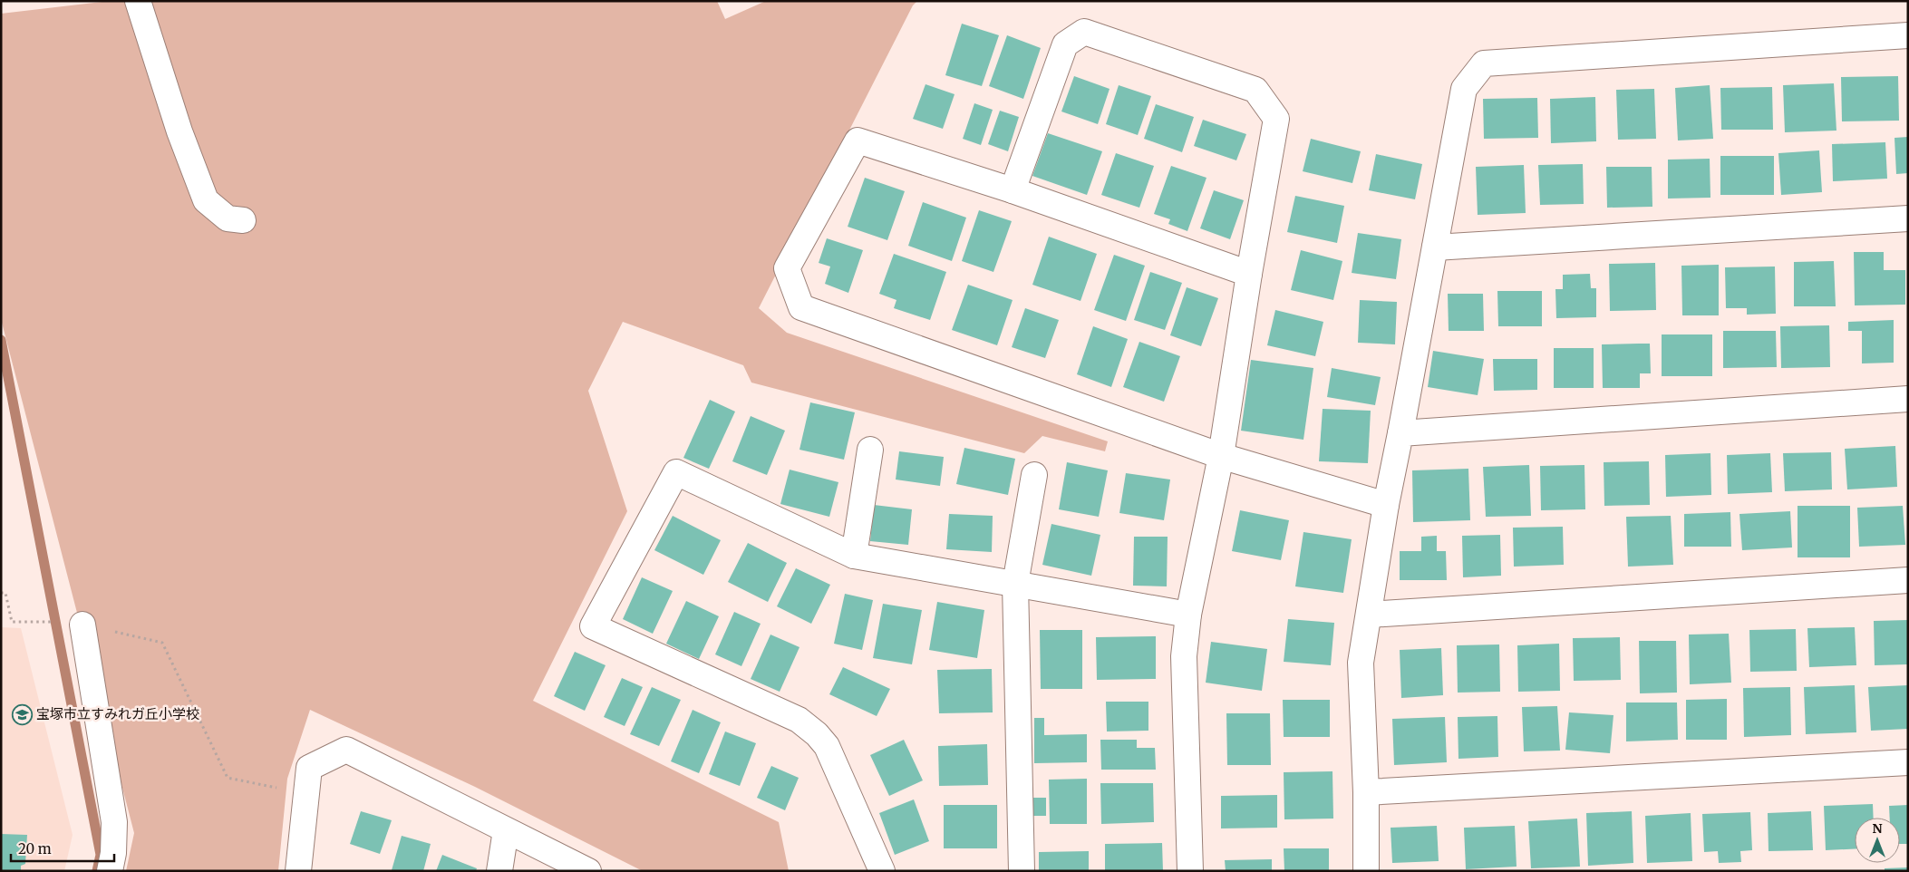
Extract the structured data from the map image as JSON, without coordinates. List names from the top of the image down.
{
  "places": {
    "school or university": ["宝塚市立すみれガ丘小学校"]
  },
  "scale_bar": "20 m",
  "north": "top"
}
